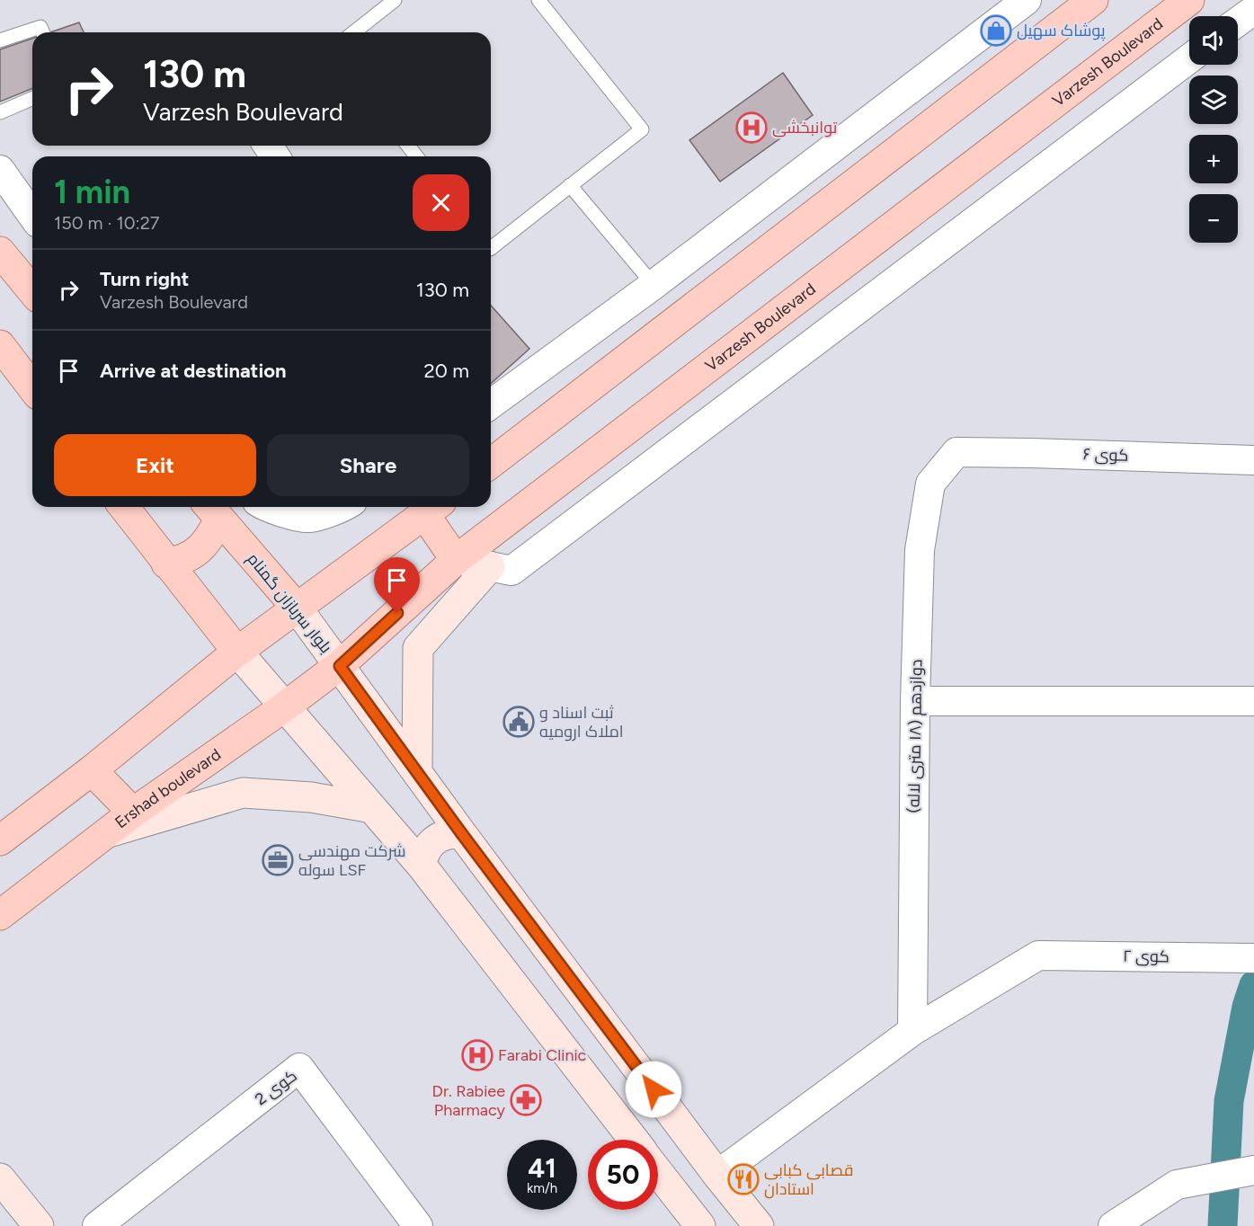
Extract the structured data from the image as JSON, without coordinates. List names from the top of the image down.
{
  "streets": {
    "main road": ["Varzesh Boulevard", "بلوار سربازان گمنام", "Ershad boulevard"],
    "street": [
      "کوی ۶",
      "دوازدهم (۱۸ متری لاله)",
      "کوی ۲",
      "کوی 2"
    ]
  },
  "crossings": [
    ["Varzesh Boulevard", "بلوار سربازان گمنام"],
    ["Varzesh Boulevard", "Ershad boulevard"],
    ["کوی ۶", "دوازدهم (۱۸ متری لاله)"],
    ["بلوار سربازان گمنام", "Ershad boulevard"],
    ["دوازدهم (۱۸ متری لاله)", "کوی ۲"]
  ],
  "places": {
    "shop": ["پوشاک سهیل"],
    "hospital": ["توانبخشی", "Farabi Clinic"],
    "public building": ["ثبت اسناد و املاک ارومیه"],
    "office": ["شرکت مهندسی سوله LSF"],
    "pharmacy": ["Dr. Rabiee Pharmacy"],
    "restaurant": ["قصابی کبابی استادان"]
  },
  "page": {
    "map_buttons": ["+", "−"],
    "turn": ["130 m", "Varzesh Boulevard"],
    "heading": ["1 min", "150 m · 10:27"],
    "list": [
      {
        "name": "Turn right",
        "note": "Varzesh Boulevard",
        "value": "130 m"
      },
      {
        "name": "Arrive at destination",
        "value": "20 m"
      }
    ],
    "buttons": ["Exit", "Share"],
    "speed": "41 km/h",
    "limit": "50"
  }
}
